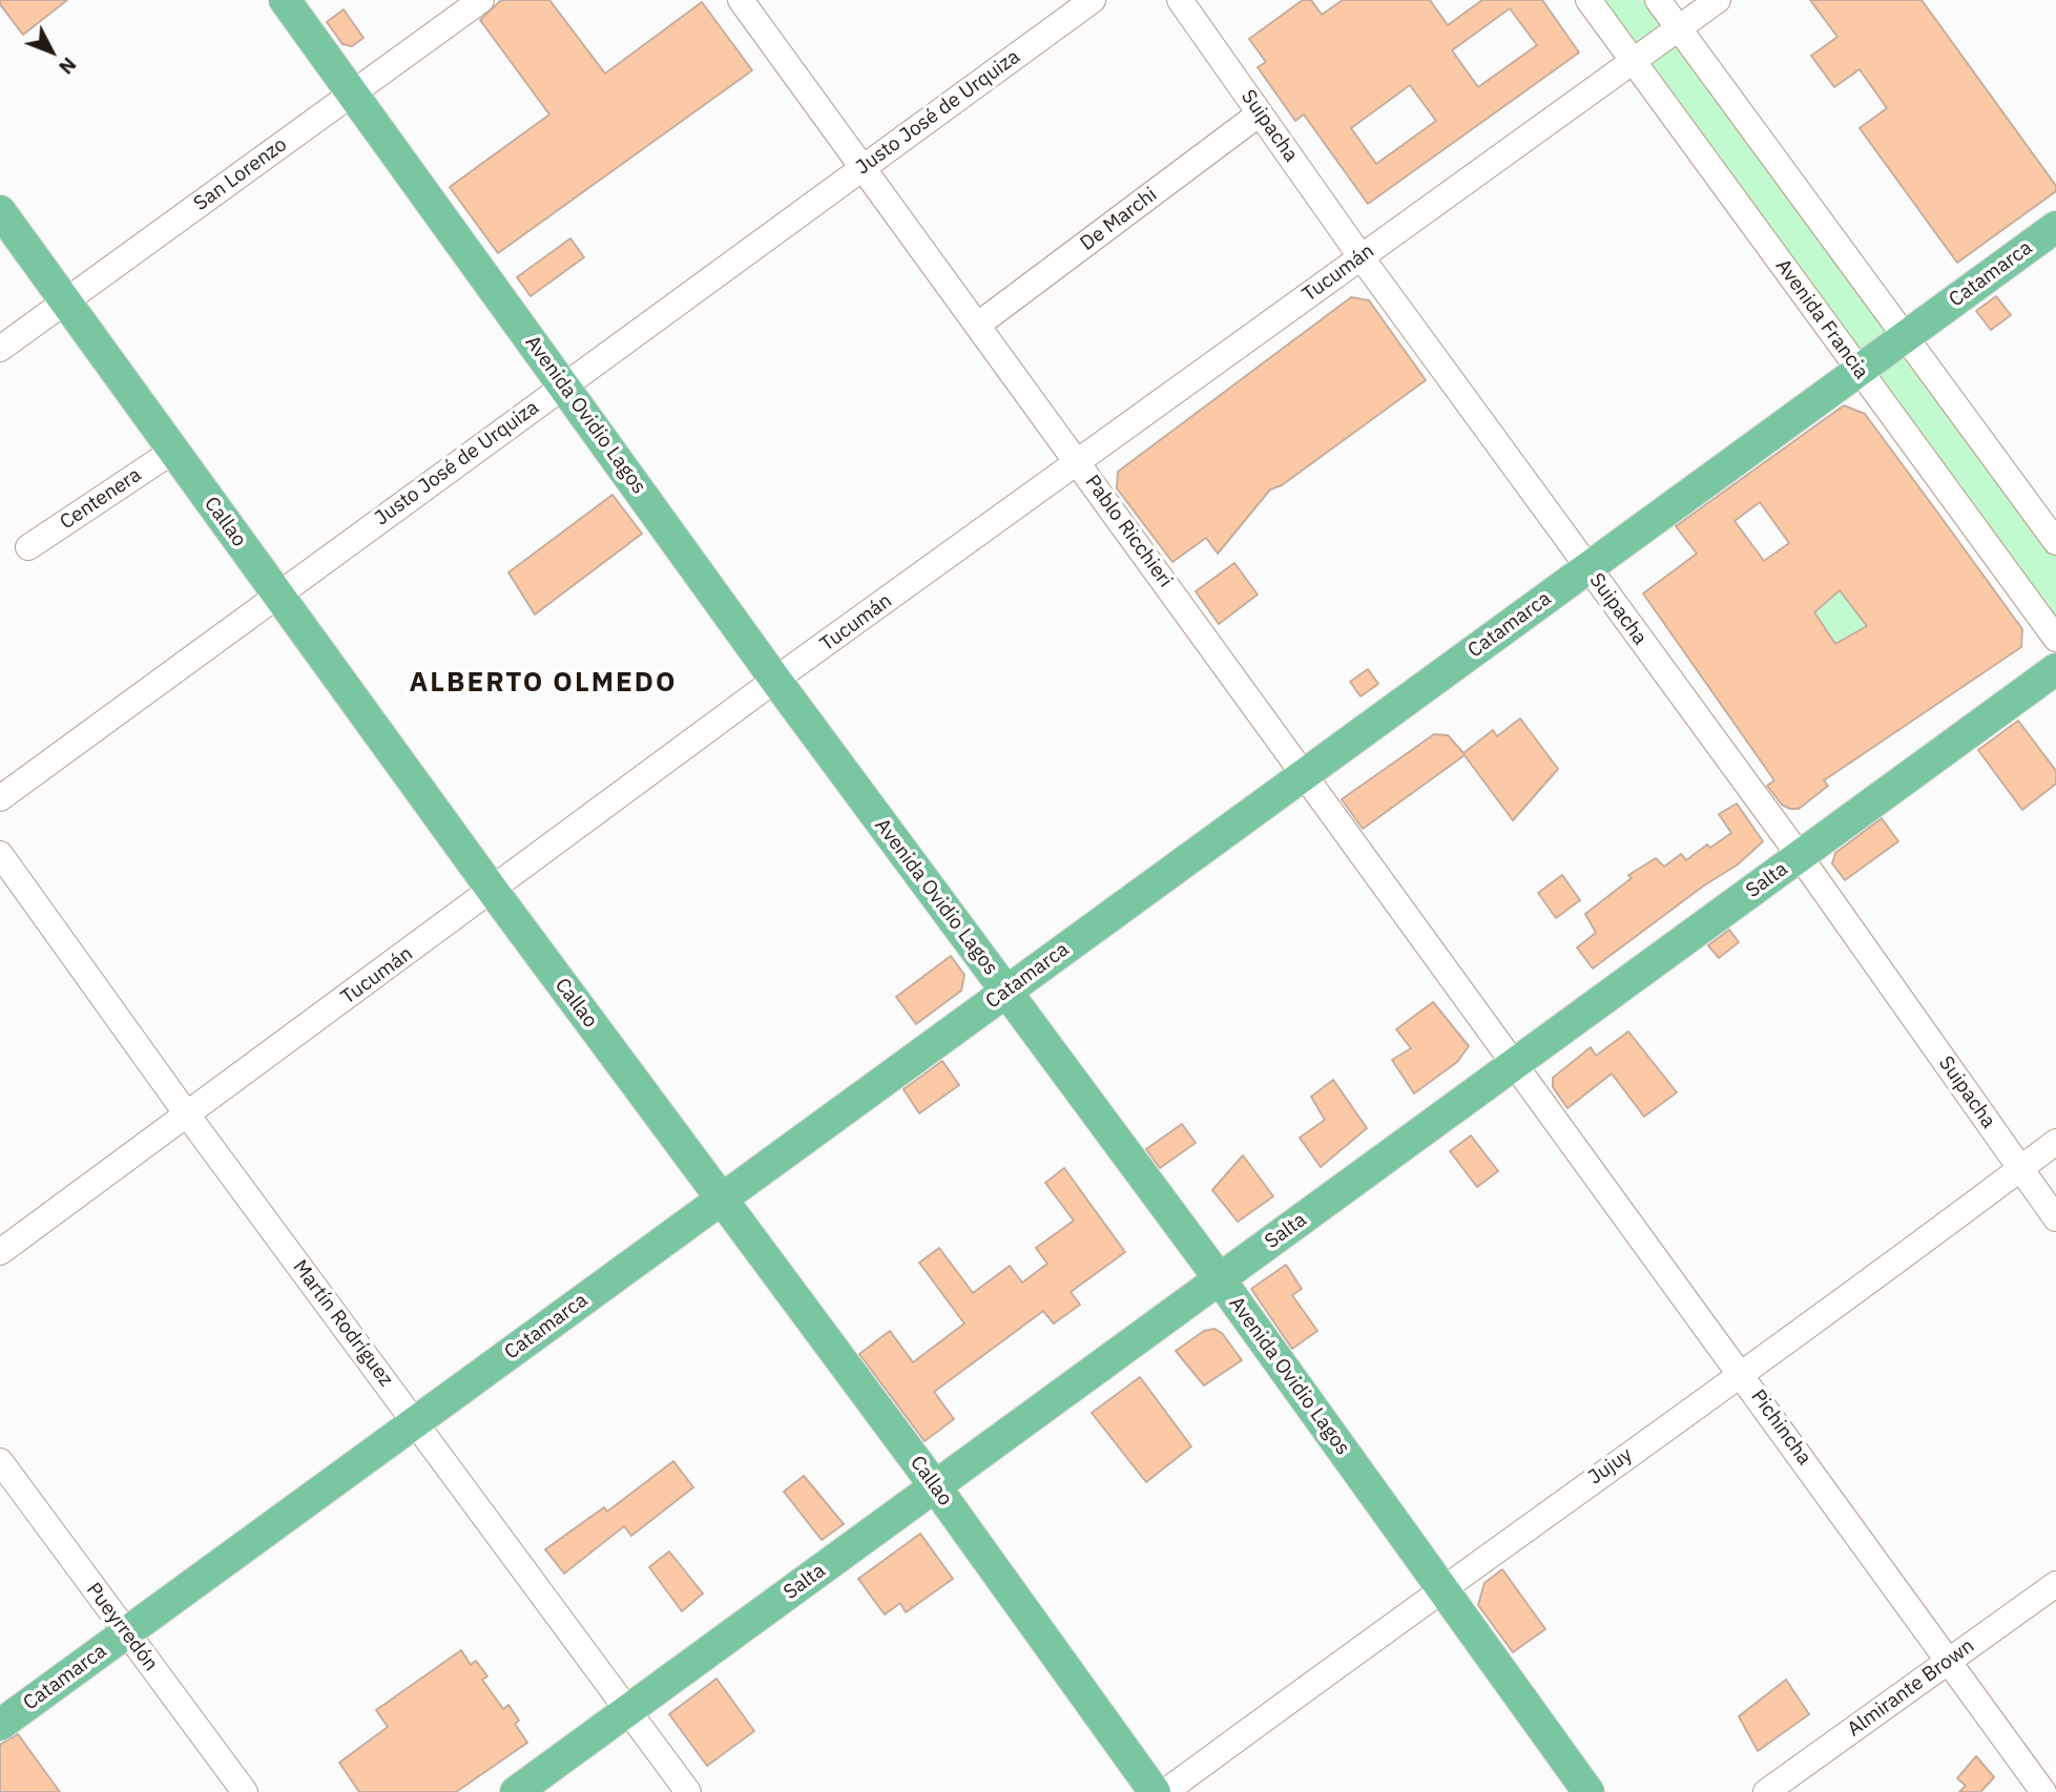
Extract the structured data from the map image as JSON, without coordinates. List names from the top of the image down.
{
  "streets": {
    "main road": [
      "Catamarca",
      "Avenida Ovidio Lagos",
      "Callao",
      "Salta"
    ],
    "street": [
      "Justo José de Urquiza",
      "Suipacha",
      "San Lorenzo",
      "De Marchi",
      "Tucumán",
      "Avenida Francia",
      "Centenera",
      "Pablo Ricchieri",
      "Martín Rodríguez",
      "Pichincha",
      "Jujuy",
      "Pueyrredón",
      "Almirante Brown"
    ]
  },
  "crossings": [
    ["Justo José de Urquiza", "Avenida Ovidio Lagos"],
    ["Justo José de Urquiza", "Callao"],
    ["Justo José de Urquiza", "Pablo Ricchieri"],
    ["Suipacha", "De Marchi"],
    ["Suipacha", "Tucumán"],
    ["Suipacha", "Catamarca"],
    ["Suipacha", "Salta"],
    ["Suipacha", "Jujuy"],
    ["San Lorenzo", "Avenida Ovidio Lagos"],
    ["San Lorenzo", "Callao"],
    ["De Marchi", "Pablo Ricchieri"],
    ["Tucumán", "Avenida Francia"],
    ["Tucumán", "Avenida Ovidio Lagos"],
    ["Tucumán", "Callao"],
    ["Tucumán", "Pablo Ricchieri"],
    ["Tucumán", "Martín Rodríguez"],
    ["Catamarca", "Avenida Francia"],
    ["Catamarca", "Avenida Ovidio Lagos"],
    ["Catamarca", "Callao"],
    ["Catamarca", "Pablo Ricchieri"],
    ["Catamarca", "Martín Rodríguez"],
    ["Catamarca", "Pueyrredón"],
    ["Avenida Ovidio Lagos", "Salta"],
    ["Avenida Ovidio Lagos", "Jujuy"],
    ["Centenera", "Callao"],
    ["Callao", "Salta"],
    ["Pablo Ricchieri", "Salta"],
    ["Pablo Ricchieri", "Pichincha"],
    ["Salta", "Martín Rodríguez"],
    ["Salta", "Pichincha"],
    ["Pichincha", "Jujuy"],
    ["Pichincha", "Almirante Brown"]
  ],
  "districts": ["ALBERTO OLMEDO"],
  "north": "bottom right"
}
